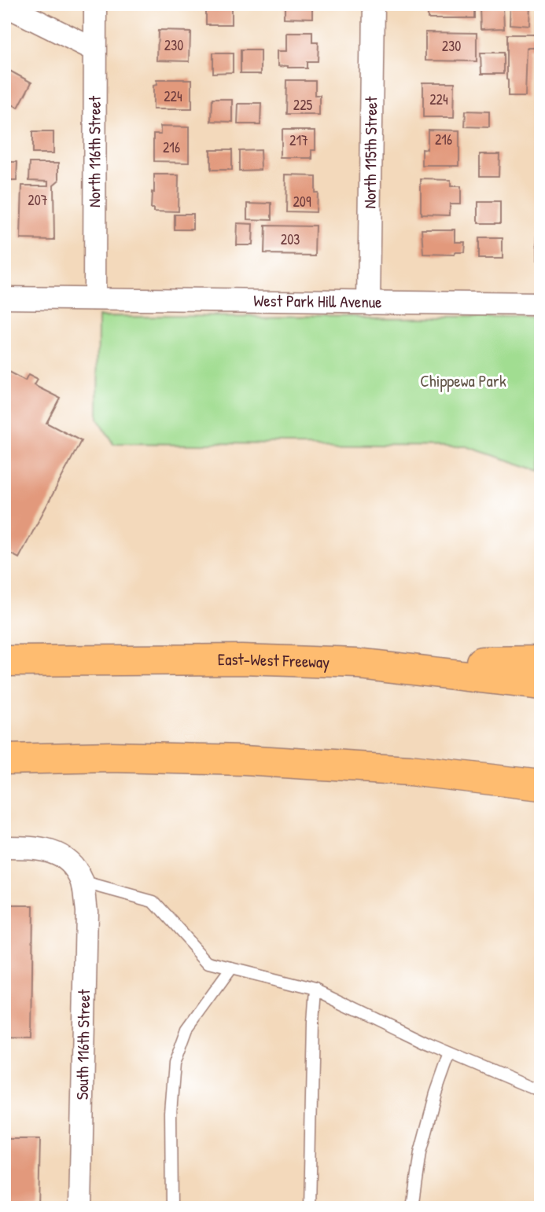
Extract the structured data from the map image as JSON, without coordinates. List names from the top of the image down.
{
  "streets": {
    "highway": ["East-West Freeway"],
    "street": [
      "North 116th Street",
      "North 115th Street",
      "West Park Hill Avenue",
      "South 116th Street"
    ]
  },
  "crossings": [
    ["North 116th Street", "West Park Hill Avenue"],
    ["North 115th Street", "West Park Hill Avenue"]
  ],
  "parks": ["Chippewa Park"],
  "house_numbers": [
    "230",
    "230",
    "224",
    "224",
    "225",
    "216",
    "217",
    "216",
    "207",
    "209",
    "203"
  ]
}
